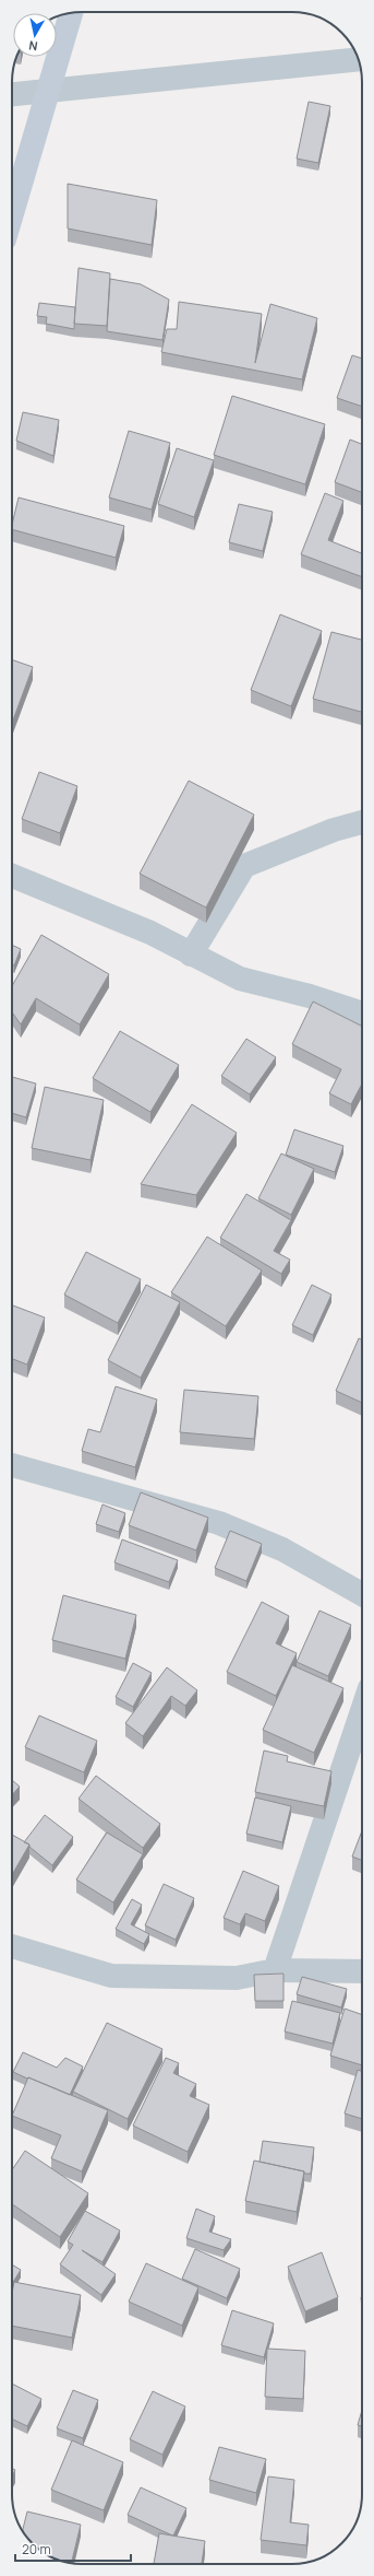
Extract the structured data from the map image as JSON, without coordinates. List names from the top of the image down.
{
  "scale_bar": "20 m",
  "north": "bottom"
}
